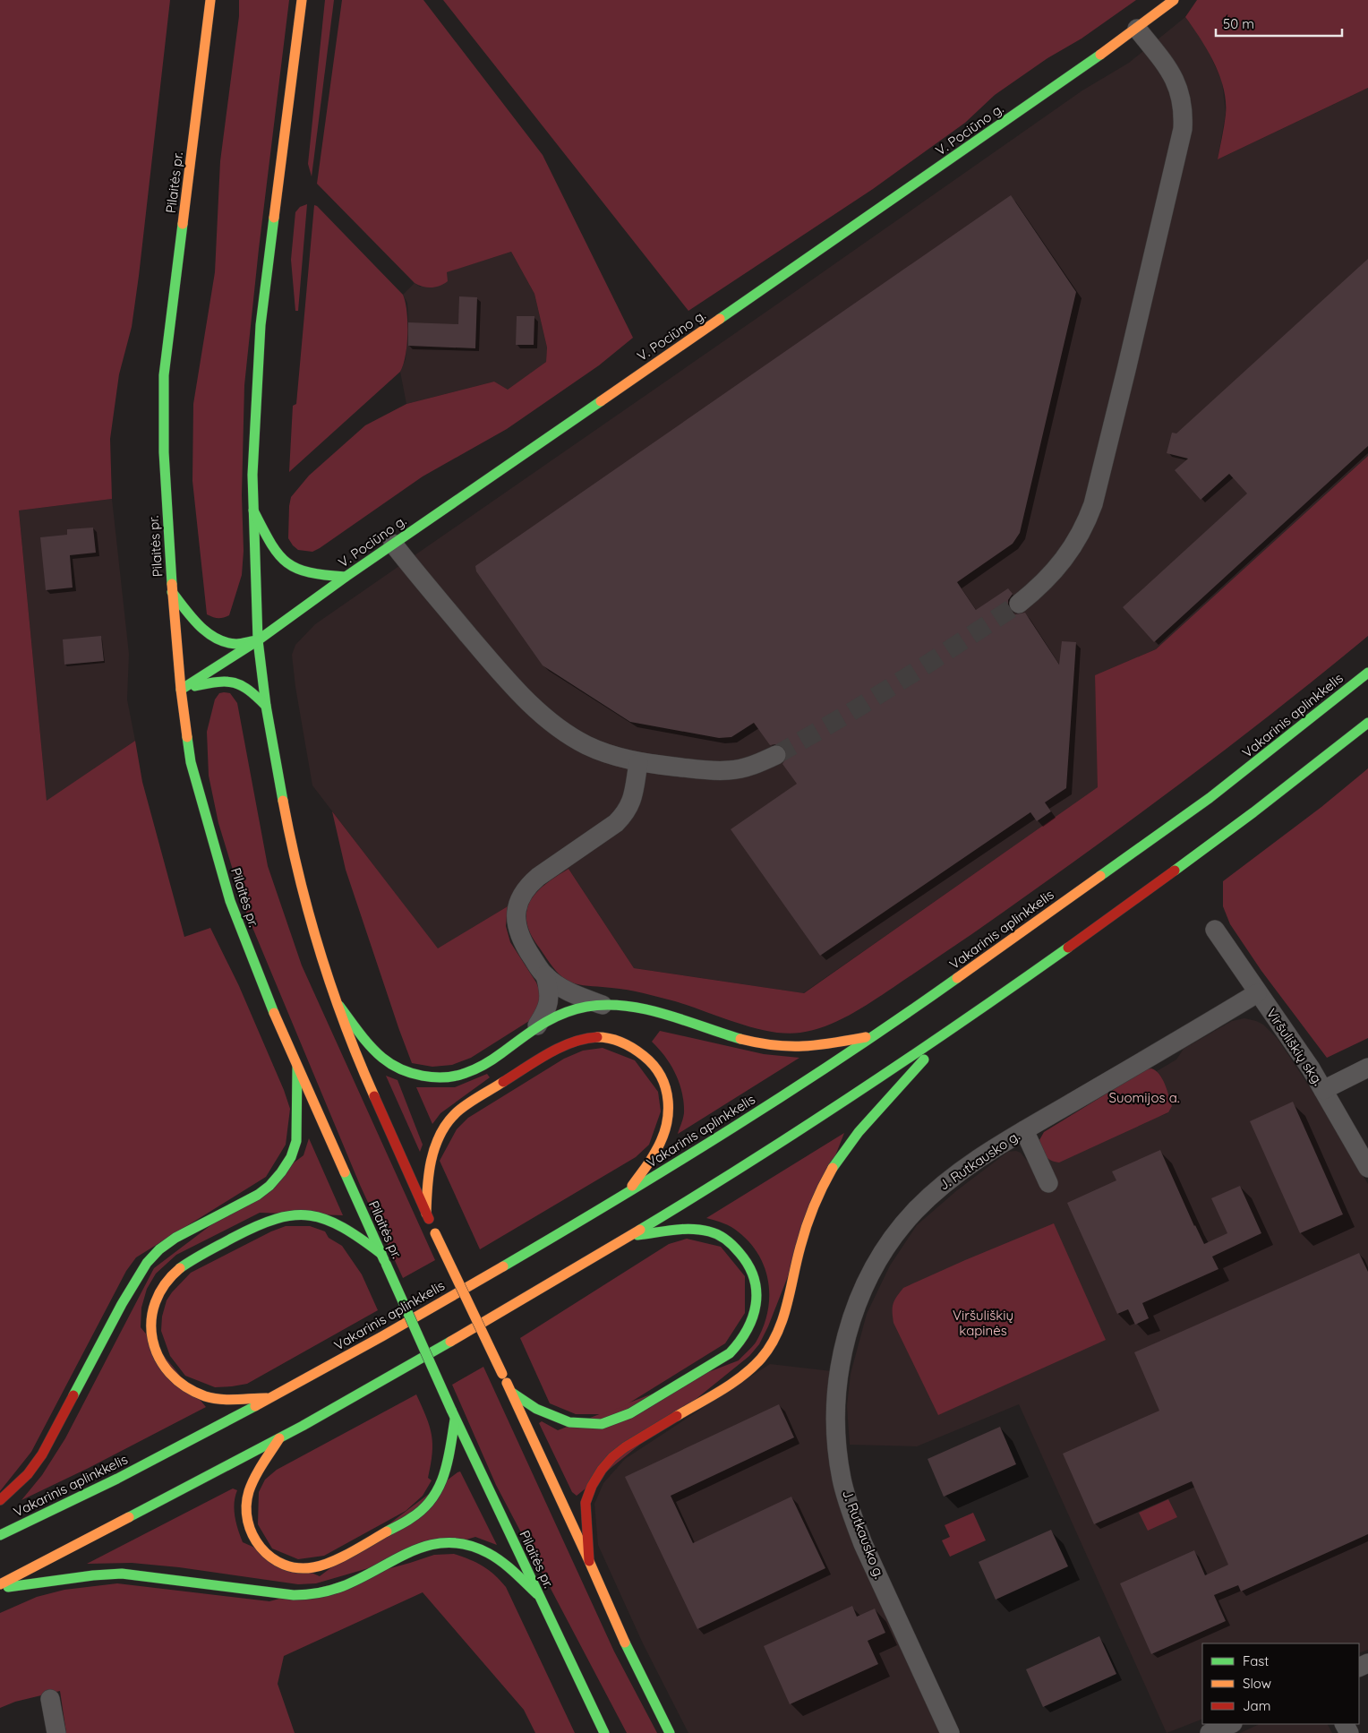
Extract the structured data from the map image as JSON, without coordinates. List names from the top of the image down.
{
  "streets": {
    "main road": ["V. Pociūno g.", "Pilaitės pr.", "Vakarinis aplinkkelis"],
    "street": ["Viršuliškių skg.", "J. Rutkausko g."]
  },
  "crossings": [
    ["V. Pociūno g.", "Pilaitės pr."],
    ["Viršuliškių skg.", "J. Rutkausko g."]
  ],
  "parks": ["Suomijos a.", "Viršuliškių kapinės"],
  "legend": ["Fast", "Slow", "Jam"],
  "scale_bar": "50 m"
}
